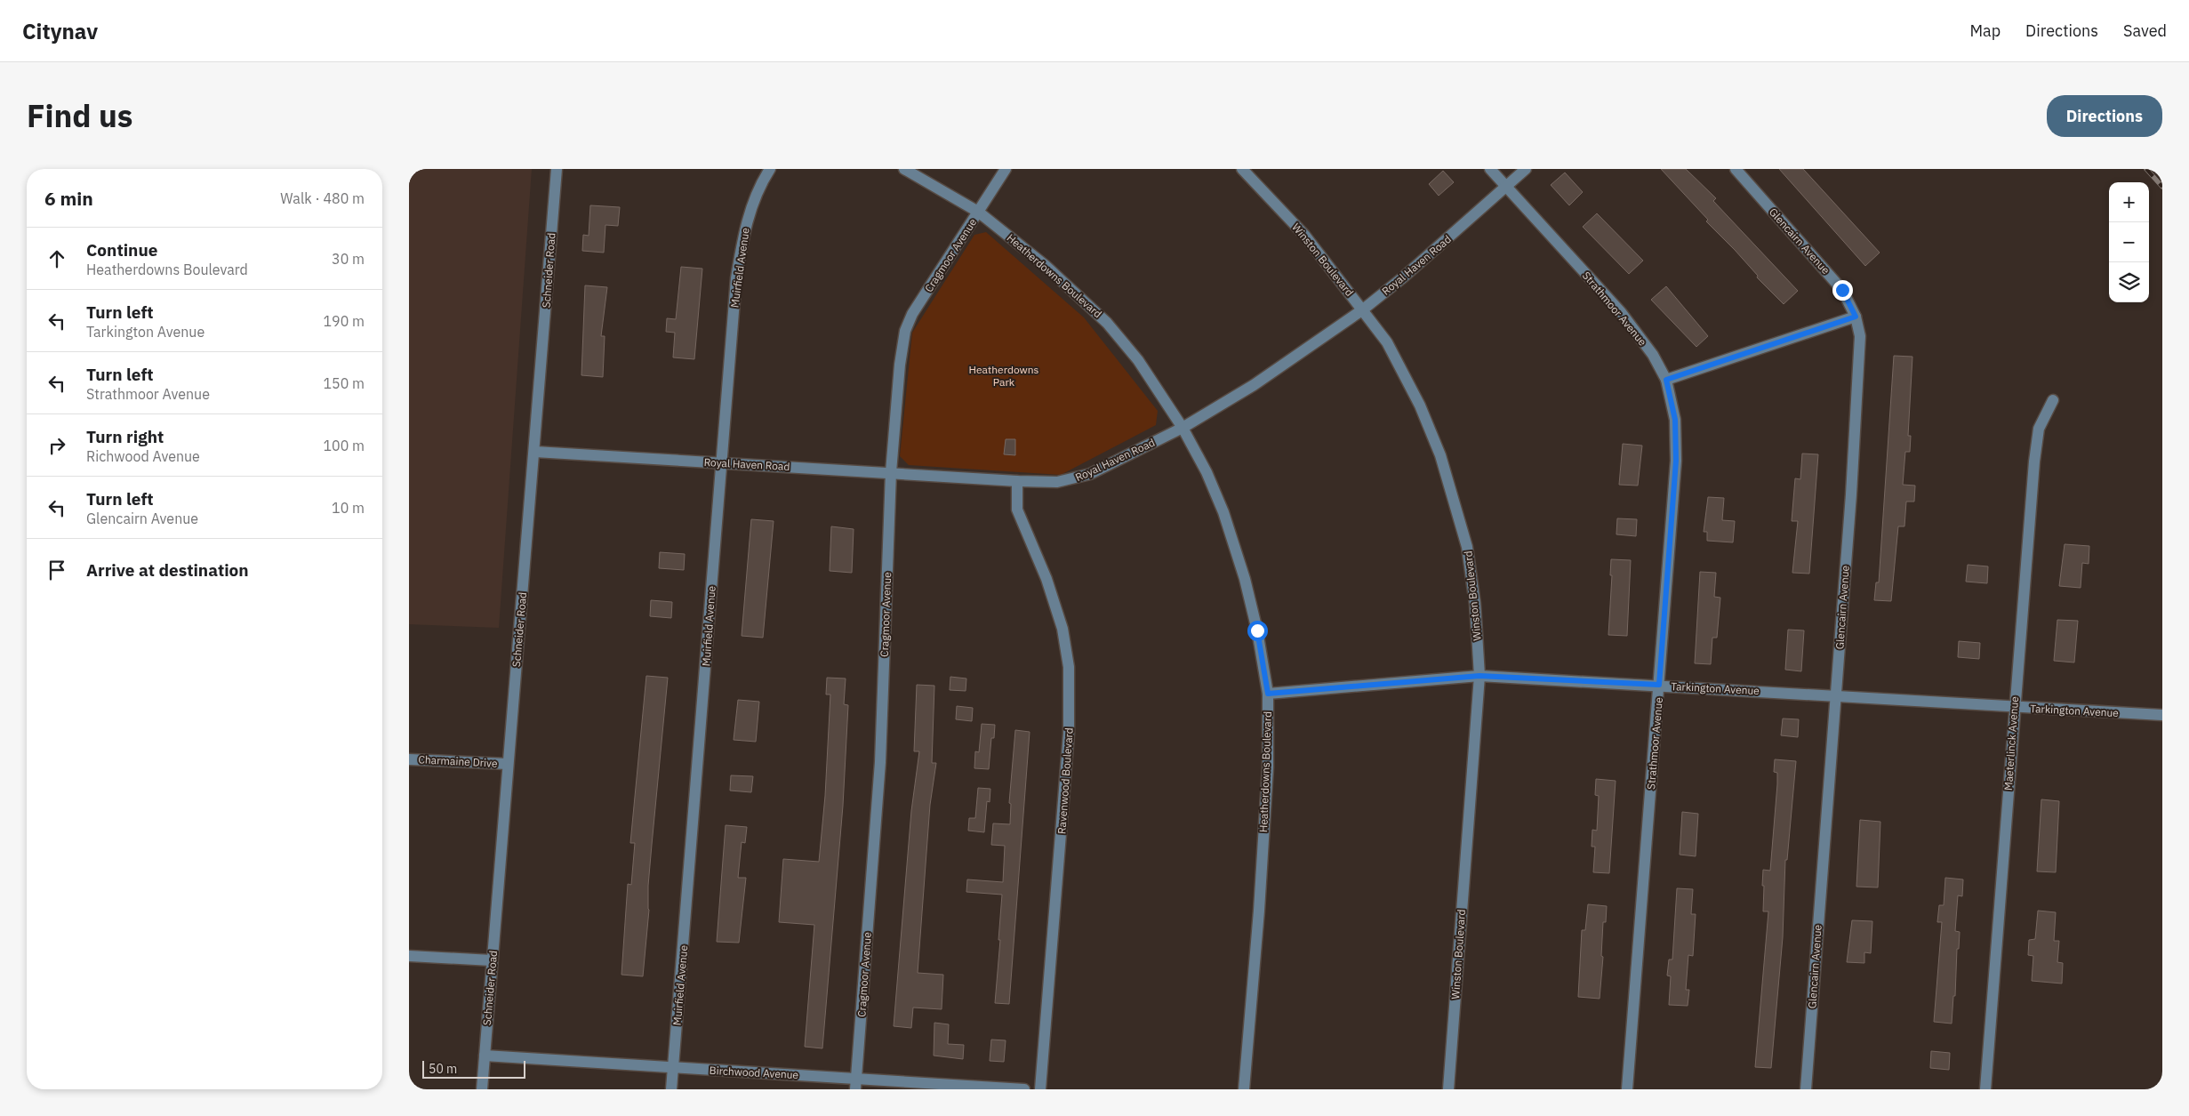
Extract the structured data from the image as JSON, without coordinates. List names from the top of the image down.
{
  "streets": {
    "street": [
      "Glencairn Avenue",
      "Cragmoor Avenue",
      "Winston Boulevard",
      "Royal Haven Road",
      "Muirfield Avenue",
      "Schneider Road",
      "Heatherdowns Boulevard",
      "Strathmoor Avenue",
      "Tarkington Avenue",
      "Maeterlinck Avenue",
      "Charmaine Drive",
      "Ravenwood Boulevard",
      "Birchwood Avenue"
    ]
  },
  "crossings": [
    ["Glencairn Avenue", "Tarkington Avenue"],
    ["Cragmoor Avenue", "Royal Haven Road"],
    ["Cragmoor Avenue", "Heatherdowns Boulevard"],
    ["Cragmoor Avenue", "Birchwood Avenue"],
    ["Winston Boulevard", "Royal Haven Road"],
    ["Winston Boulevard", "Tarkington Avenue"],
    ["Royal Haven Road", "Muirfield Avenue"],
    ["Royal Haven Road", "Schneider Road"],
    ["Royal Haven Road", "Heatherdowns Boulevard"],
    ["Royal Haven Road", "Strathmoor Avenue"],
    ["Royal Haven Road", "Ravenwood Boulevard"],
    ["Muirfield Avenue", "Birchwood Avenue"],
    ["Schneider Road", "Charmaine Drive"],
    ["Schneider Road", "Birchwood Avenue"],
    ["Heatherdowns Boulevard", "Tarkington Avenue"],
    ["Strathmoor Avenue", "Tarkington Avenue"],
    ["Tarkington Avenue", "Maeterlinck Avenue"]
  ],
  "parks": ["Heatherdowns Park"],
  "scale_bar": "50 m",
  "page": {
    "header": "Citynav",
    "nav": ["Map", "Directions", "Saved"],
    "title": "Find us",
    "buttons": "Directions",
    "heading": ["6 min", "Walk · 480 m"],
    "map_buttons": ["+", "−"],
    "list": [
      ["Continue", "Heatherdowns Boulevard", "30 m"],
      ["Turn left", "Tarkington Avenue", "190 m"],
      ["Turn left", "Strathmoor Avenue", "150 m"],
      ["Turn right", "Richwood Avenue", "100 m"],
      ["Turn left", "Glencairn Avenue", "10 m"],
      "Arrive at destination"
    ],
    "scale": "50 m"
  }
}
